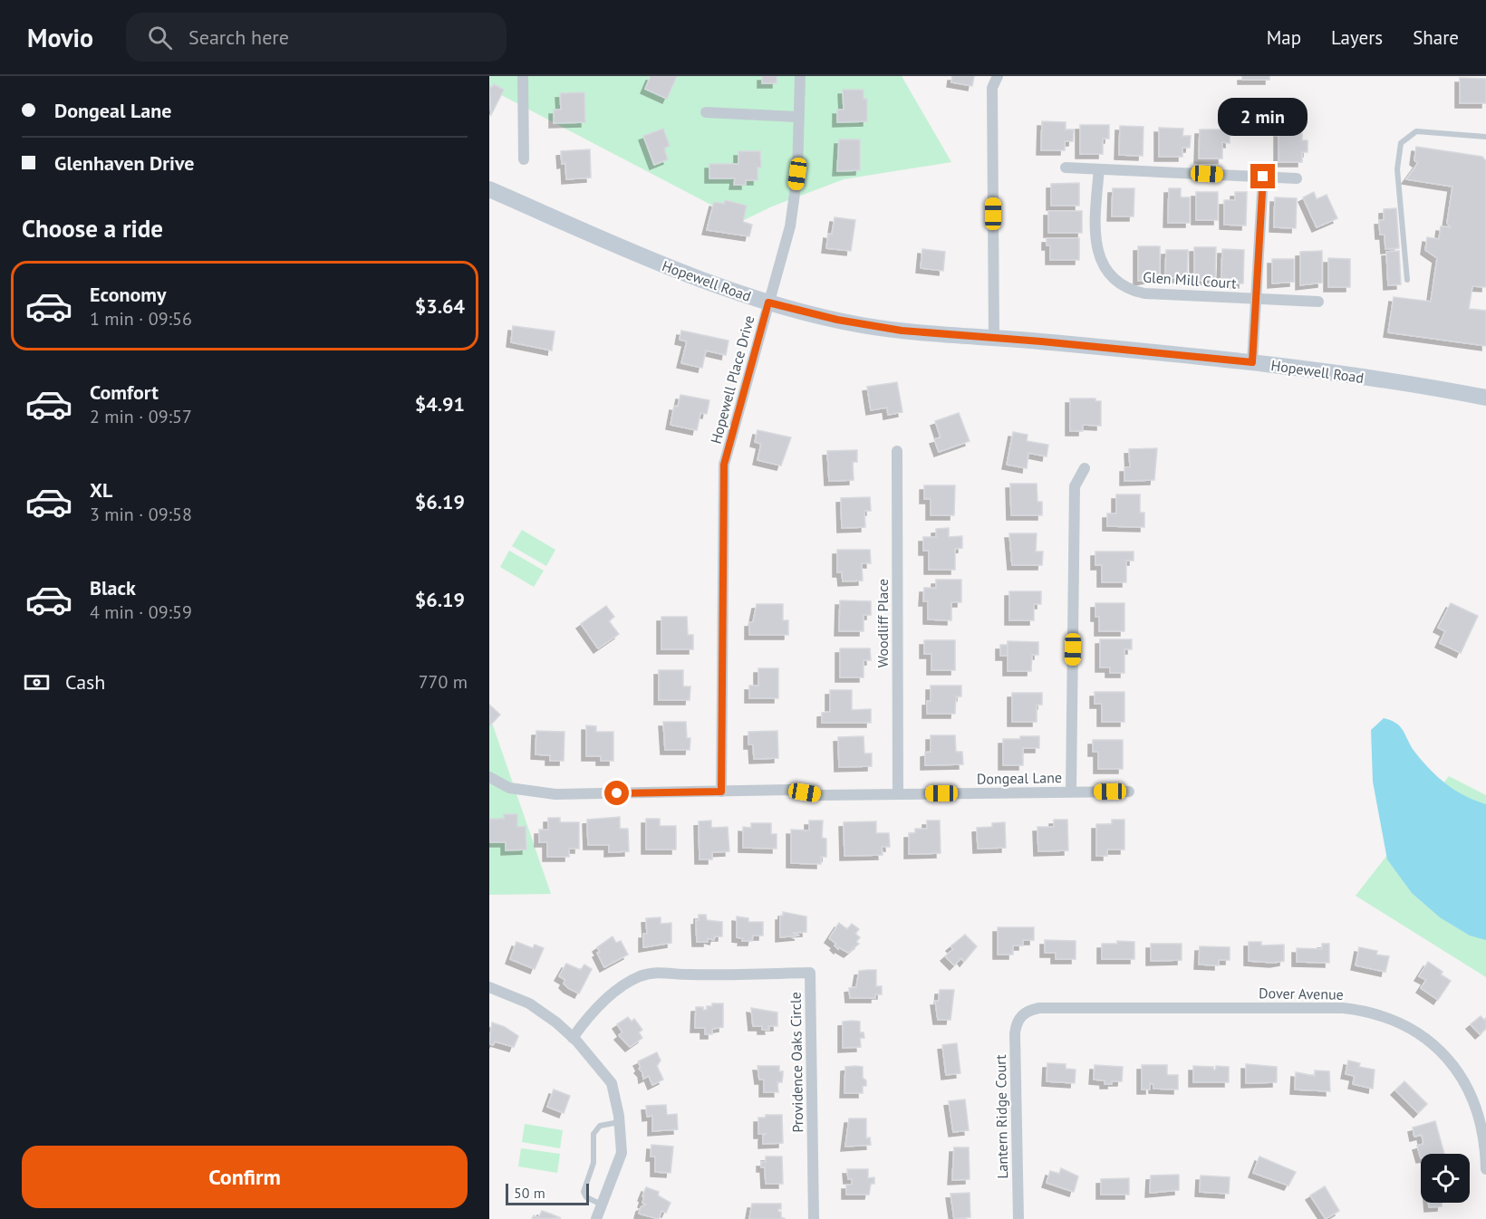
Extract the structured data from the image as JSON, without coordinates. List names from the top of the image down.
{
  "streets": {
    "street": [
      "Glen Mill Court",
      "Hopewell Road",
      "Hopewell Place Drive",
      "Woodliff Place",
      "Dongeal Lane",
      "Dover Avenue",
      "Providence Oaks Circle",
      "Lantern Ridge Court"
    ]
  },
  "crossings": [
    ["Hopewell Road", "Hopewell Place Drive"],
    ["Hopewell Place Drive", "Dongeal Lane"],
    ["Woodliff Place", "Dongeal Lane"],
    ["Dover Avenue", "Lantern Ridge Court"]
  ],
  "scale_bar": "50 m",
  "page": {
    "header": "Movio",
    "search": "Search here",
    "nav": ["Map", "Layers", "Share"],
    "banner": ["Dongeal Lane", "Glenhaven Drive"],
    "bubble": "2 min",
    "heading": "Choose a ride",
    "list": [
      {
        "name": "Economy",
        "note": "1 min · 09:56",
        "value": "$3.64"
      },
      {
        "name": "Comfort",
        "note": "2 min · 09:57",
        "value": "$4.91"
      },
      {
        "name": "XL",
        "note": "3 min · 09:58",
        "value": "$6.19"
      },
      {
        "name": "Black",
        "note": "4 min · 09:59",
        "value": "$6.19"
      }
    ],
    "pay": ["Cash", "770 m"],
    "buttons": "Confirm",
    "scale": "50 m"
  }
}
